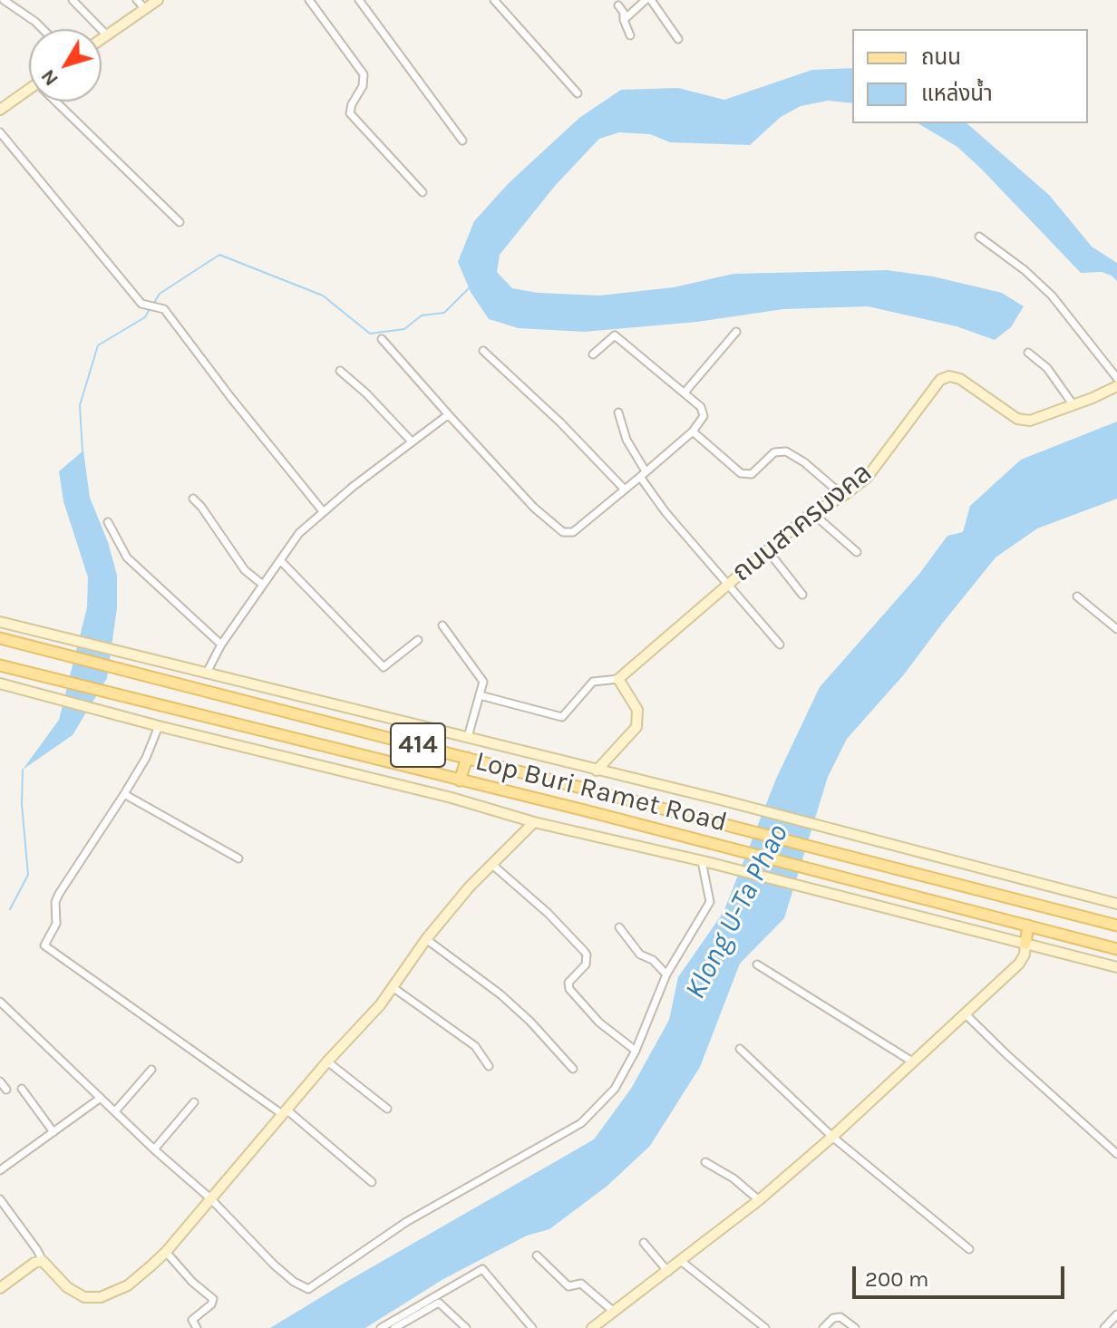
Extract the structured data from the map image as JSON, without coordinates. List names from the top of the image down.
{
  "streets": {
    "main road": ["ถนนสาครมงคล", "414", "Lop Buri Ramet Road"]
  },
  "water": ["Klong U-Ta Phao"],
  "legend": ["ถนน", "แหล่งน้ำ"],
  "scale_bar": "200 m",
  "north": "bottom left"
}
